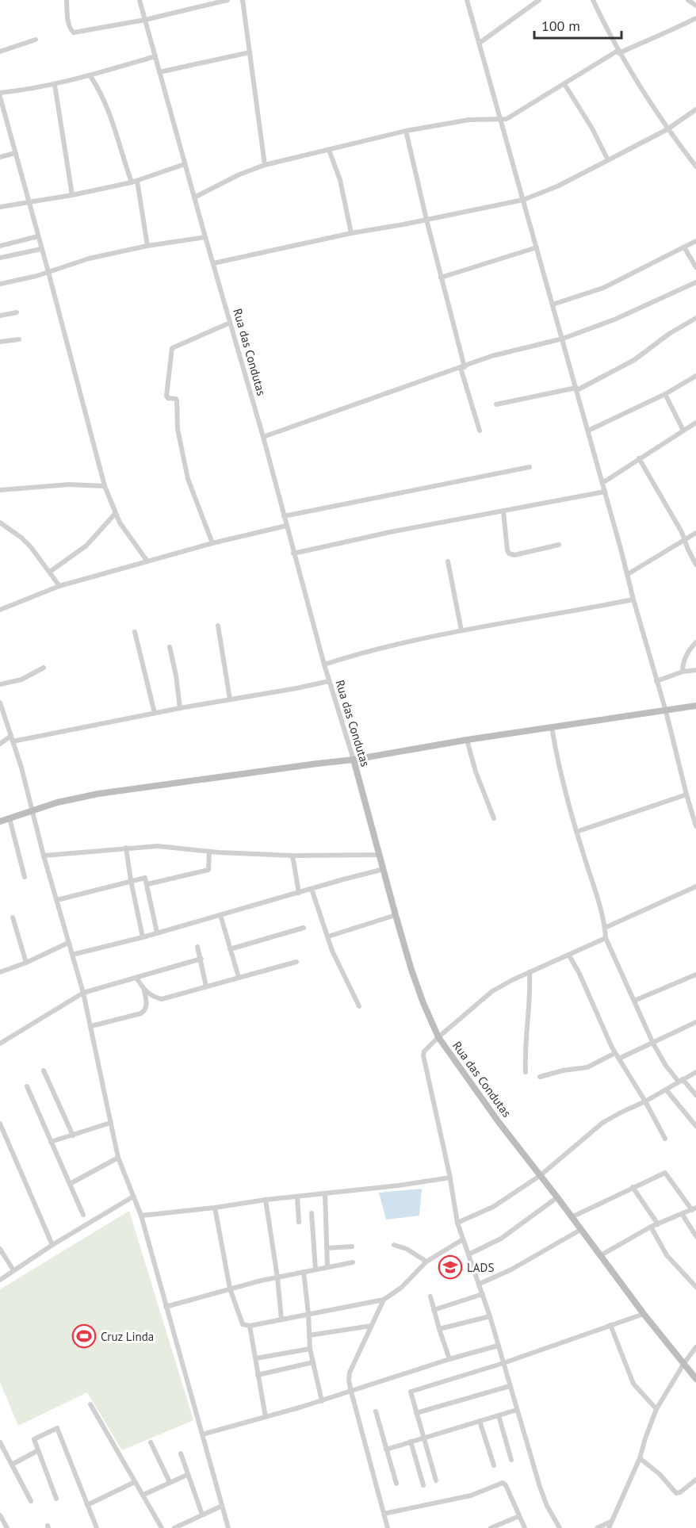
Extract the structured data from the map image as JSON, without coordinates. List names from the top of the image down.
{
  "streets": {
    "street": ["Rua das Condutas"]
  },
  "places": {
    "school or university": ["LADS"],
    "sports": ["Cruz Linda"]
  },
  "scale_bar": "100 m"
}
